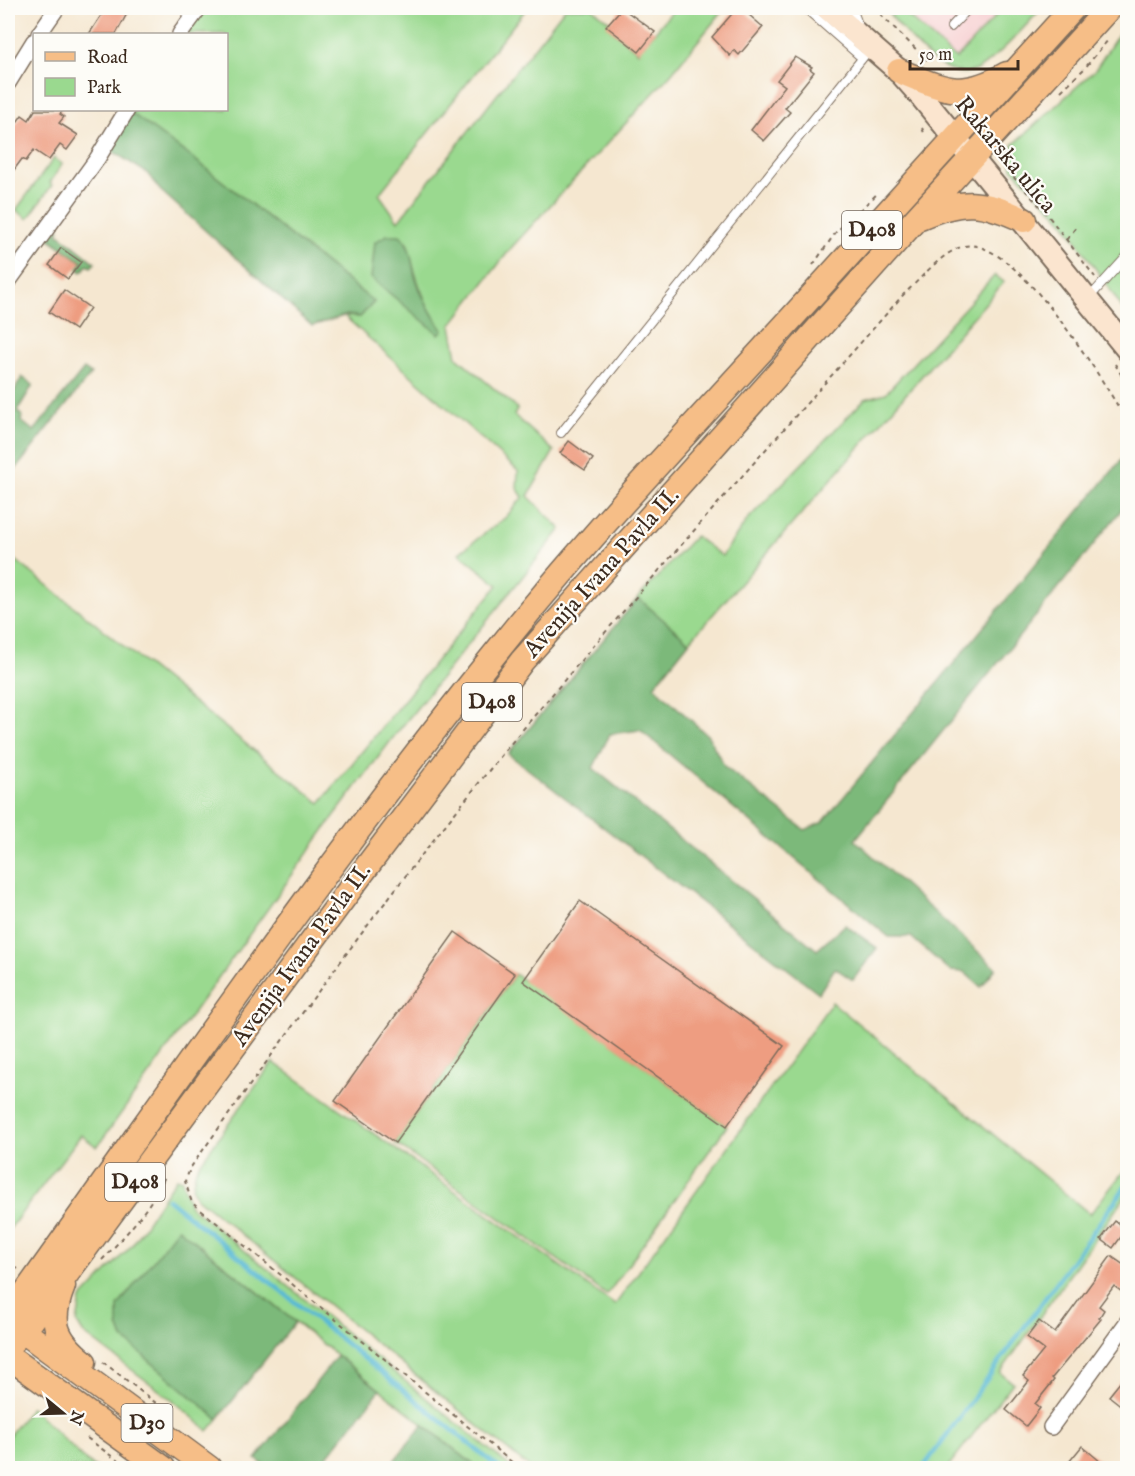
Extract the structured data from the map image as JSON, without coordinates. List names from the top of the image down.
{
  "streets": {
    "main road": [
      "Rakarska ulica",
      "D408",
      "Avenija Ivana Pavla II.",
      "D30"
    ]
  },
  "crossings": [
    ["Rakarska ulica", "Avenija Ivana Pavla II."],
    ["Avenija Ivana Pavla II.", "D30"]
  ],
  "legend": ["Road", "Park"],
  "scale_bar": "50 m",
  "north": "right"
}
